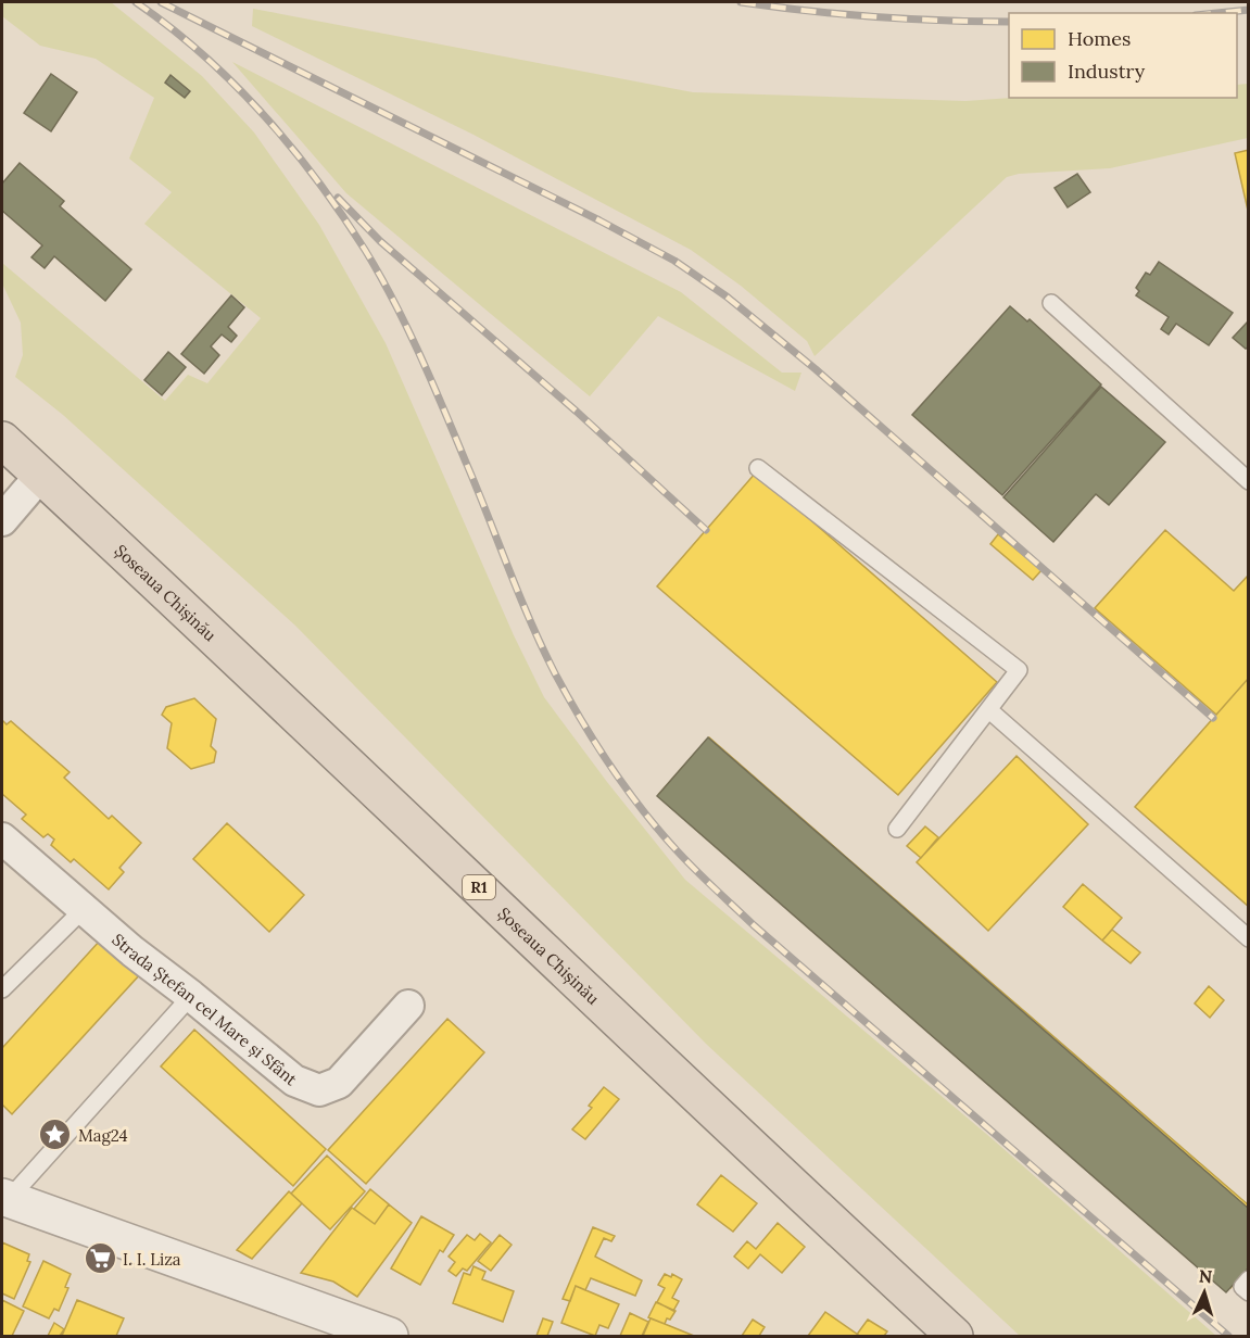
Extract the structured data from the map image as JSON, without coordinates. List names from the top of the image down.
{
  "streets": {
    "highway": ["Șoseaua Chișinău", "R1"],
    "street": ["Strada Ștefan cel Mare și Sfânt"]
  },
  "places": {
    "place": ["Mag24"],
    "supermarket": ["I. I. Liza"]
  },
  "legend": ["Homes", "Industry"],
  "north": "top"
}
